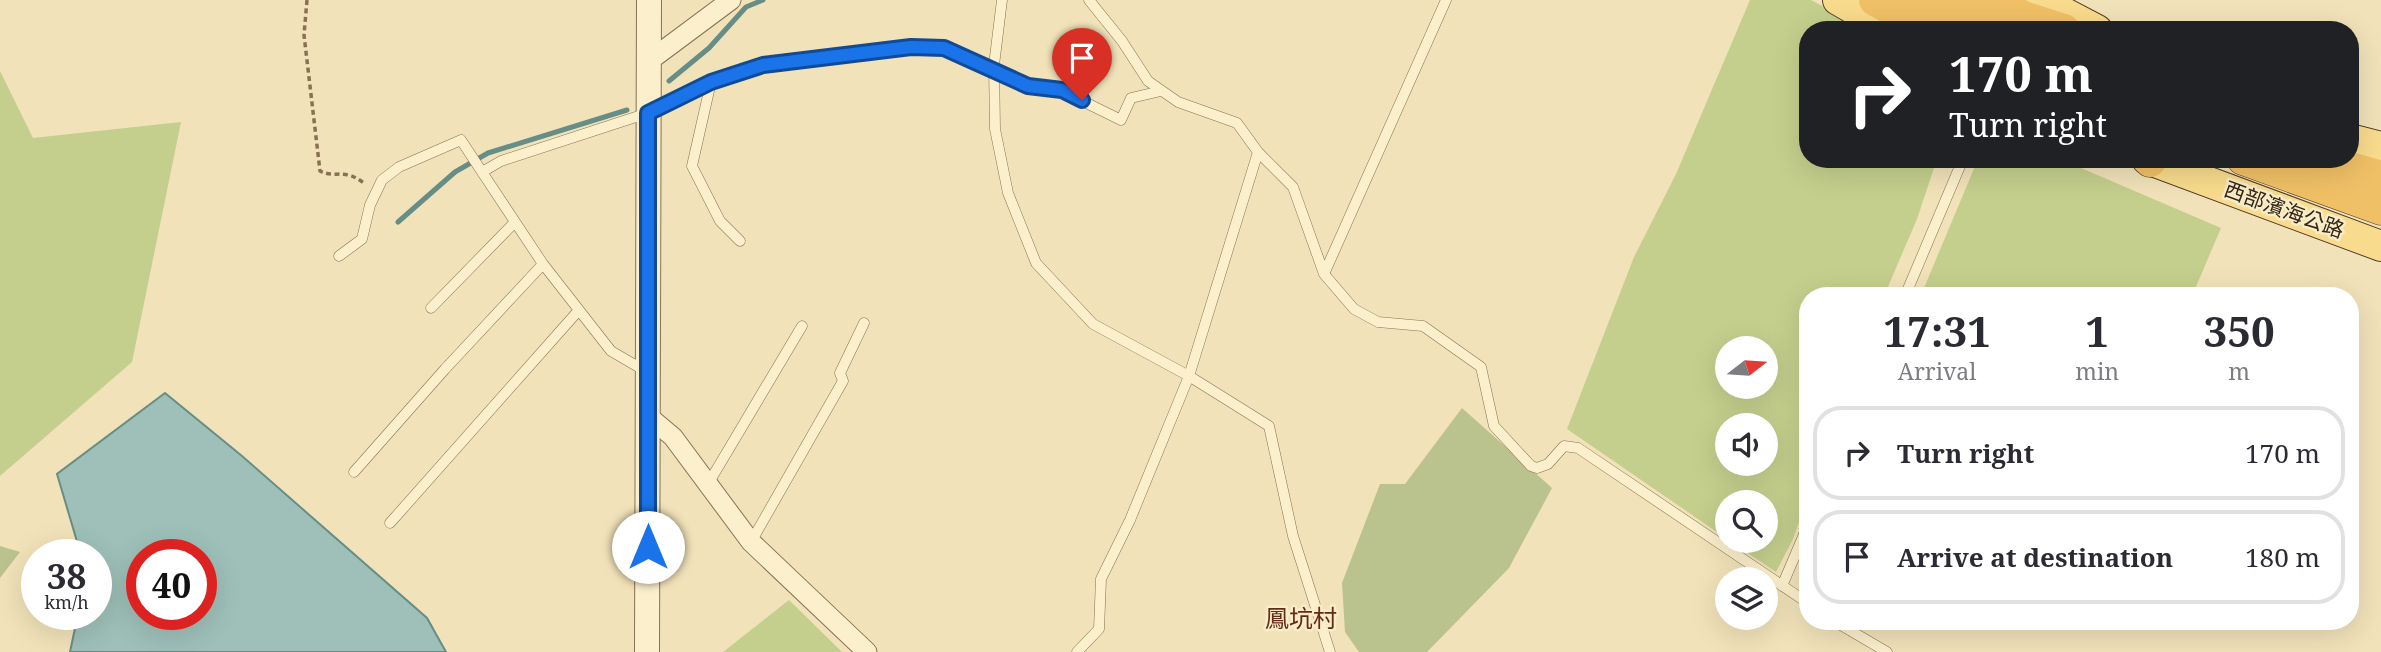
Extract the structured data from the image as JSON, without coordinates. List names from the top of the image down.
{
  "streets": {
    "main road": ["西部濱海公路"]
  },
  "districts": ["鳳坑村"],
  "north": "right",
  "page": {
    "turn": ["170 m", "Turn right"],
    "eta": [
      "17:31",
      "Arrival",
      "1",
      "min",
      "350",
      "m"
    ],
    "list": [
      {
        "name": "Turn right",
        "value": "170 m"
      },
      {
        "name": "Arrive at destination",
        "value": "180 m"
      }
    ],
    "speed": "38 km/h",
    "limit": "40"
  }
}
